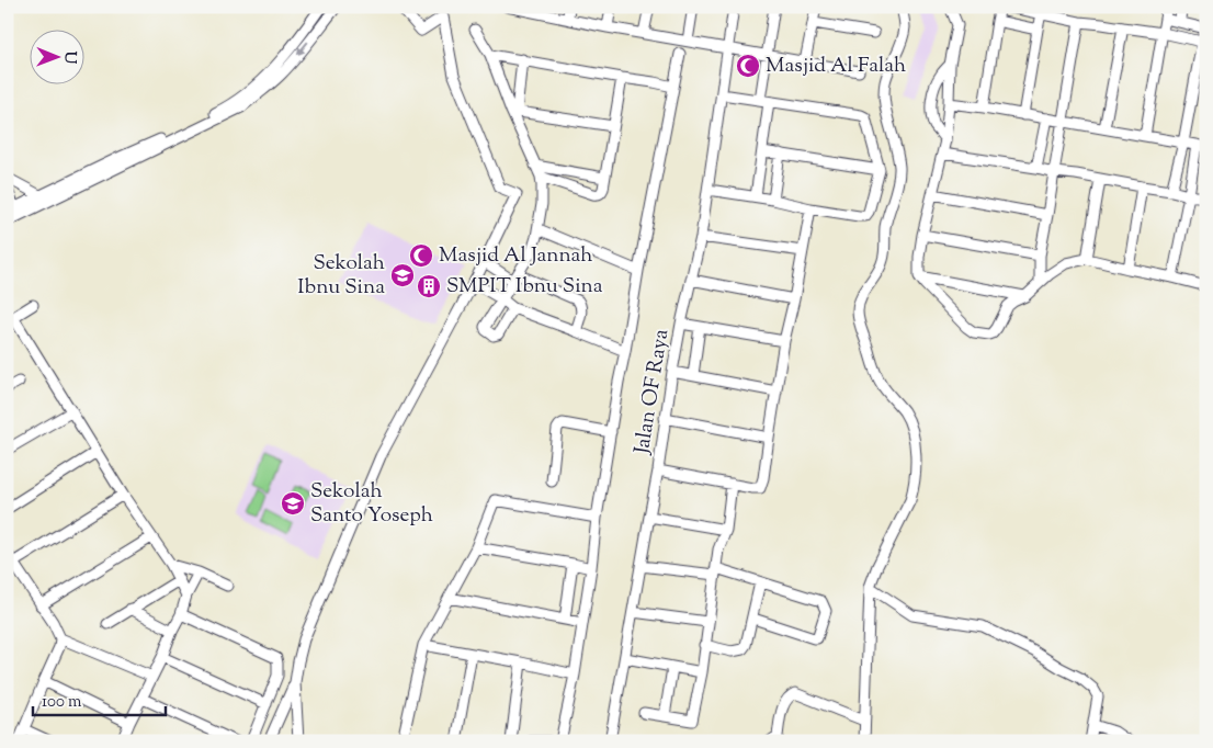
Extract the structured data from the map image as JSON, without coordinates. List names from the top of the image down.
{
  "streets": {
    "street": ["Jalan OF Raya"]
  },
  "places": {
    "mosque": ["Masjid Al Falah", "Masjid Al Jannah"],
    "school or university": ["Sekolah Ibnu Sina", "Sekolah Santo Yoseph"],
    "building": ["SMPIT Ibnu Sina"]
  },
  "scale_bar": "100 m",
  "north": "right"
}
